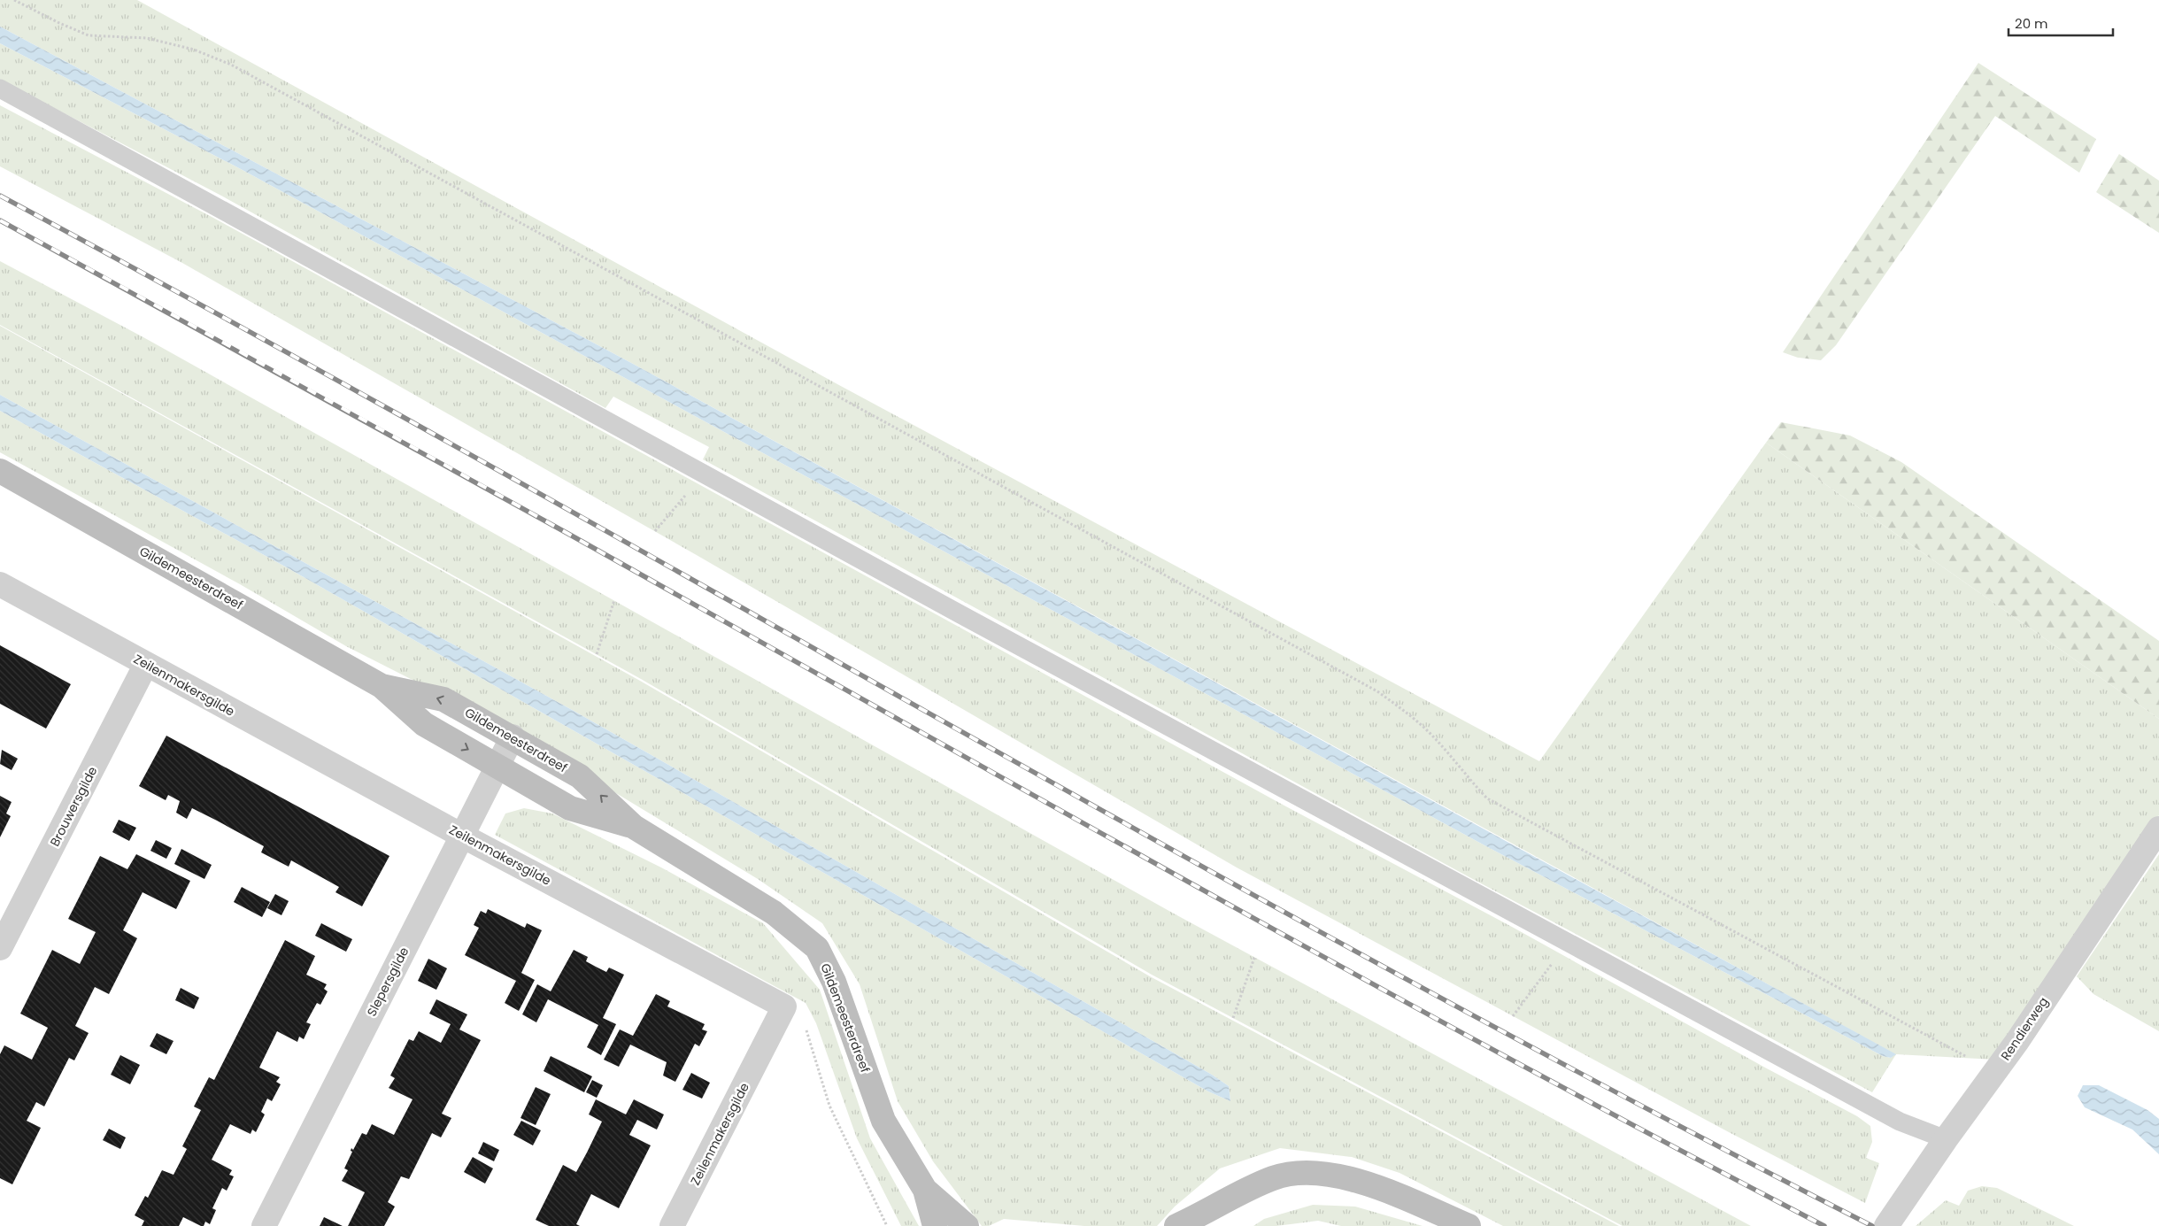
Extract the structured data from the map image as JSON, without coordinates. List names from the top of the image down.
{
  "streets": {
    "street": [
      "Gildemeesterdreef",
      "Zeilenmakersgilde",
      "Brouwersgilde",
      "Slepersgilde",
      "Rendierweg"
    ]
  },
  "crossings": [
    ["Gildemeesterdreef", "Slepersgilde"],
    ["Zeilenmakersgilde", "Brouwersgilde"],
    ["Zeilenmakersgilde", "Slepersgilde"]
  ],
  "scale_bar": "20 m"
}
